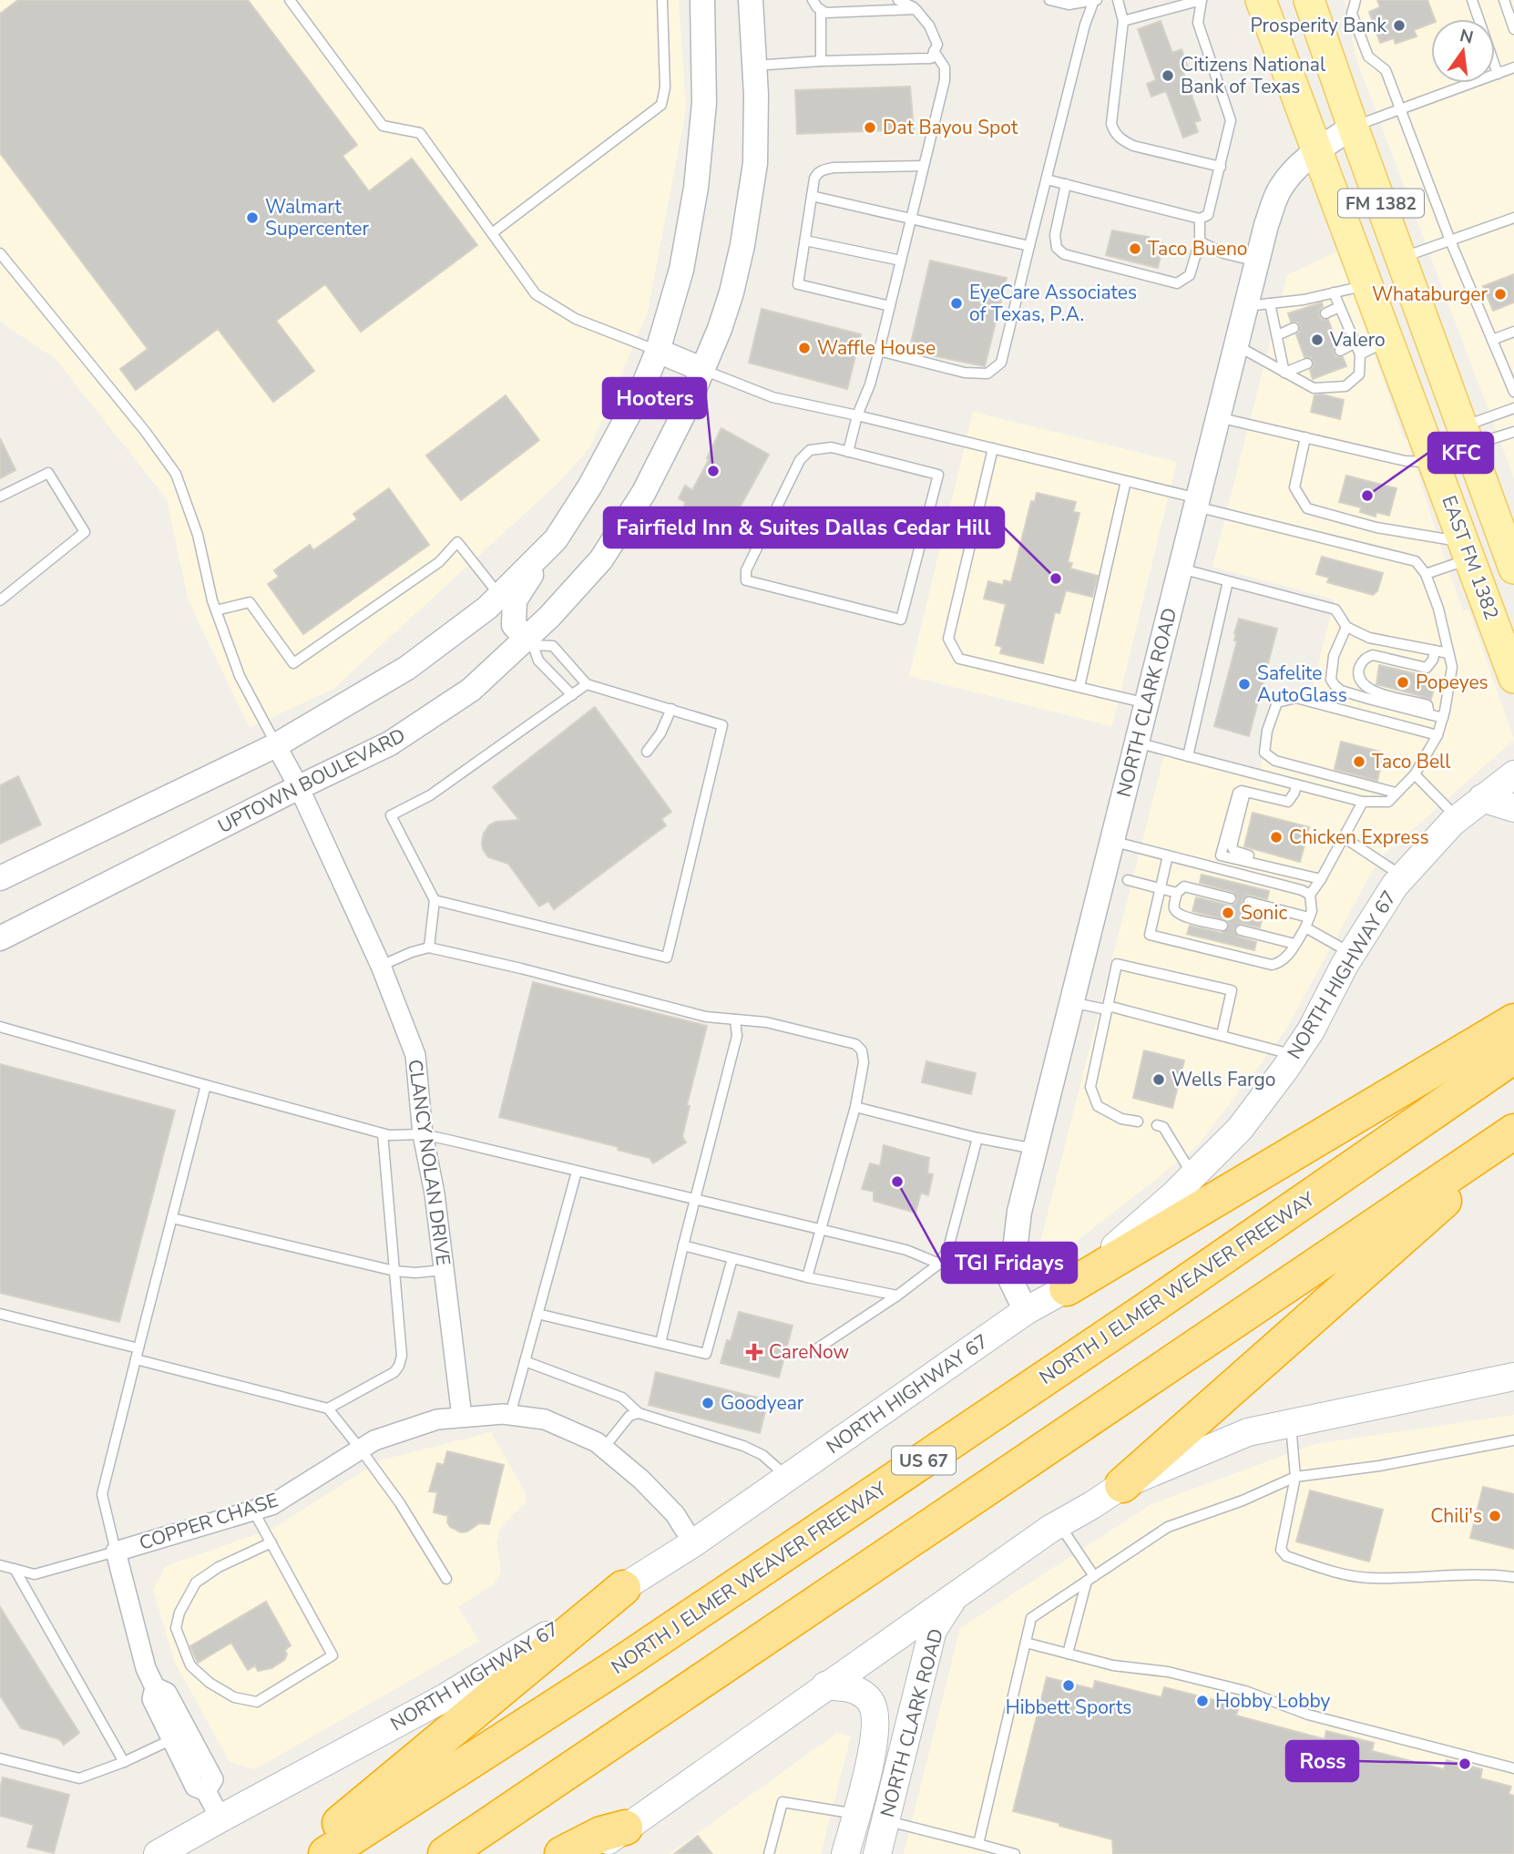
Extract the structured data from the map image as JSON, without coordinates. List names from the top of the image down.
{
  "streets": {
    "highway": ["NORTH J ELMER WEAVER FREEWAY", "US 67"],
    "main road": [
      "FM 1382",
      "EAST FM 1382",
      "NORTH CLARK ROAD",
      "NORTH HIGHWAY 67"
    ],
    "street": ["UPTOWN BOULEVARD", "CLANCY NOLAN DRIVE", "COPPER CHASE"]
  },
  "crossings": [
    ["FM 1382", "EAST FM 1382"],
    ["FM 1382", "NORTH CLARK ROAD"],
    ["EAST FM 1382", "NORTH CLARK ROAD"],
    ["NORTH CLARK ROAD", "NORTH HIGHWAY 67"],
    ["UPTOWN BOULEVARD", "CLANCY NOLAN DRIVE"],
    ["NORTH HIGHWAY 67", "COPPER CHASE"],
    ["CLANCY NOLAN DRIVE", "COPPER CHASE"]
  ],
  "places": {
    "other": [
      "Prosperity Bank",
      "Citizens National Bank of Texas",
      "Dat Bayou Spot",
      "Walmart Supercenter",
      "Taco Bueno",
      "Whataburger",
      "EyeCare Associates of Texas, P.A.",
      "Valero",
      "Waffle House",
      "Hooters",
      "KFC",
      "Fairfield Inn & Suites Dallas Cedar Hill",
      "Popeyes",
      "Safelite AutoGlass",
      "Taco Bell",
      "Chicken Express",
      "Sonic",
      "Wells Fargo",
      "TGI Fridays",
      "Goodyear",
      "Chili's",
      "Hibbett Sports",
      "Hobby Lobby",
      "Ross"
    ],
    "health": ["CareNow"]
  },
  "north": "top"
}
